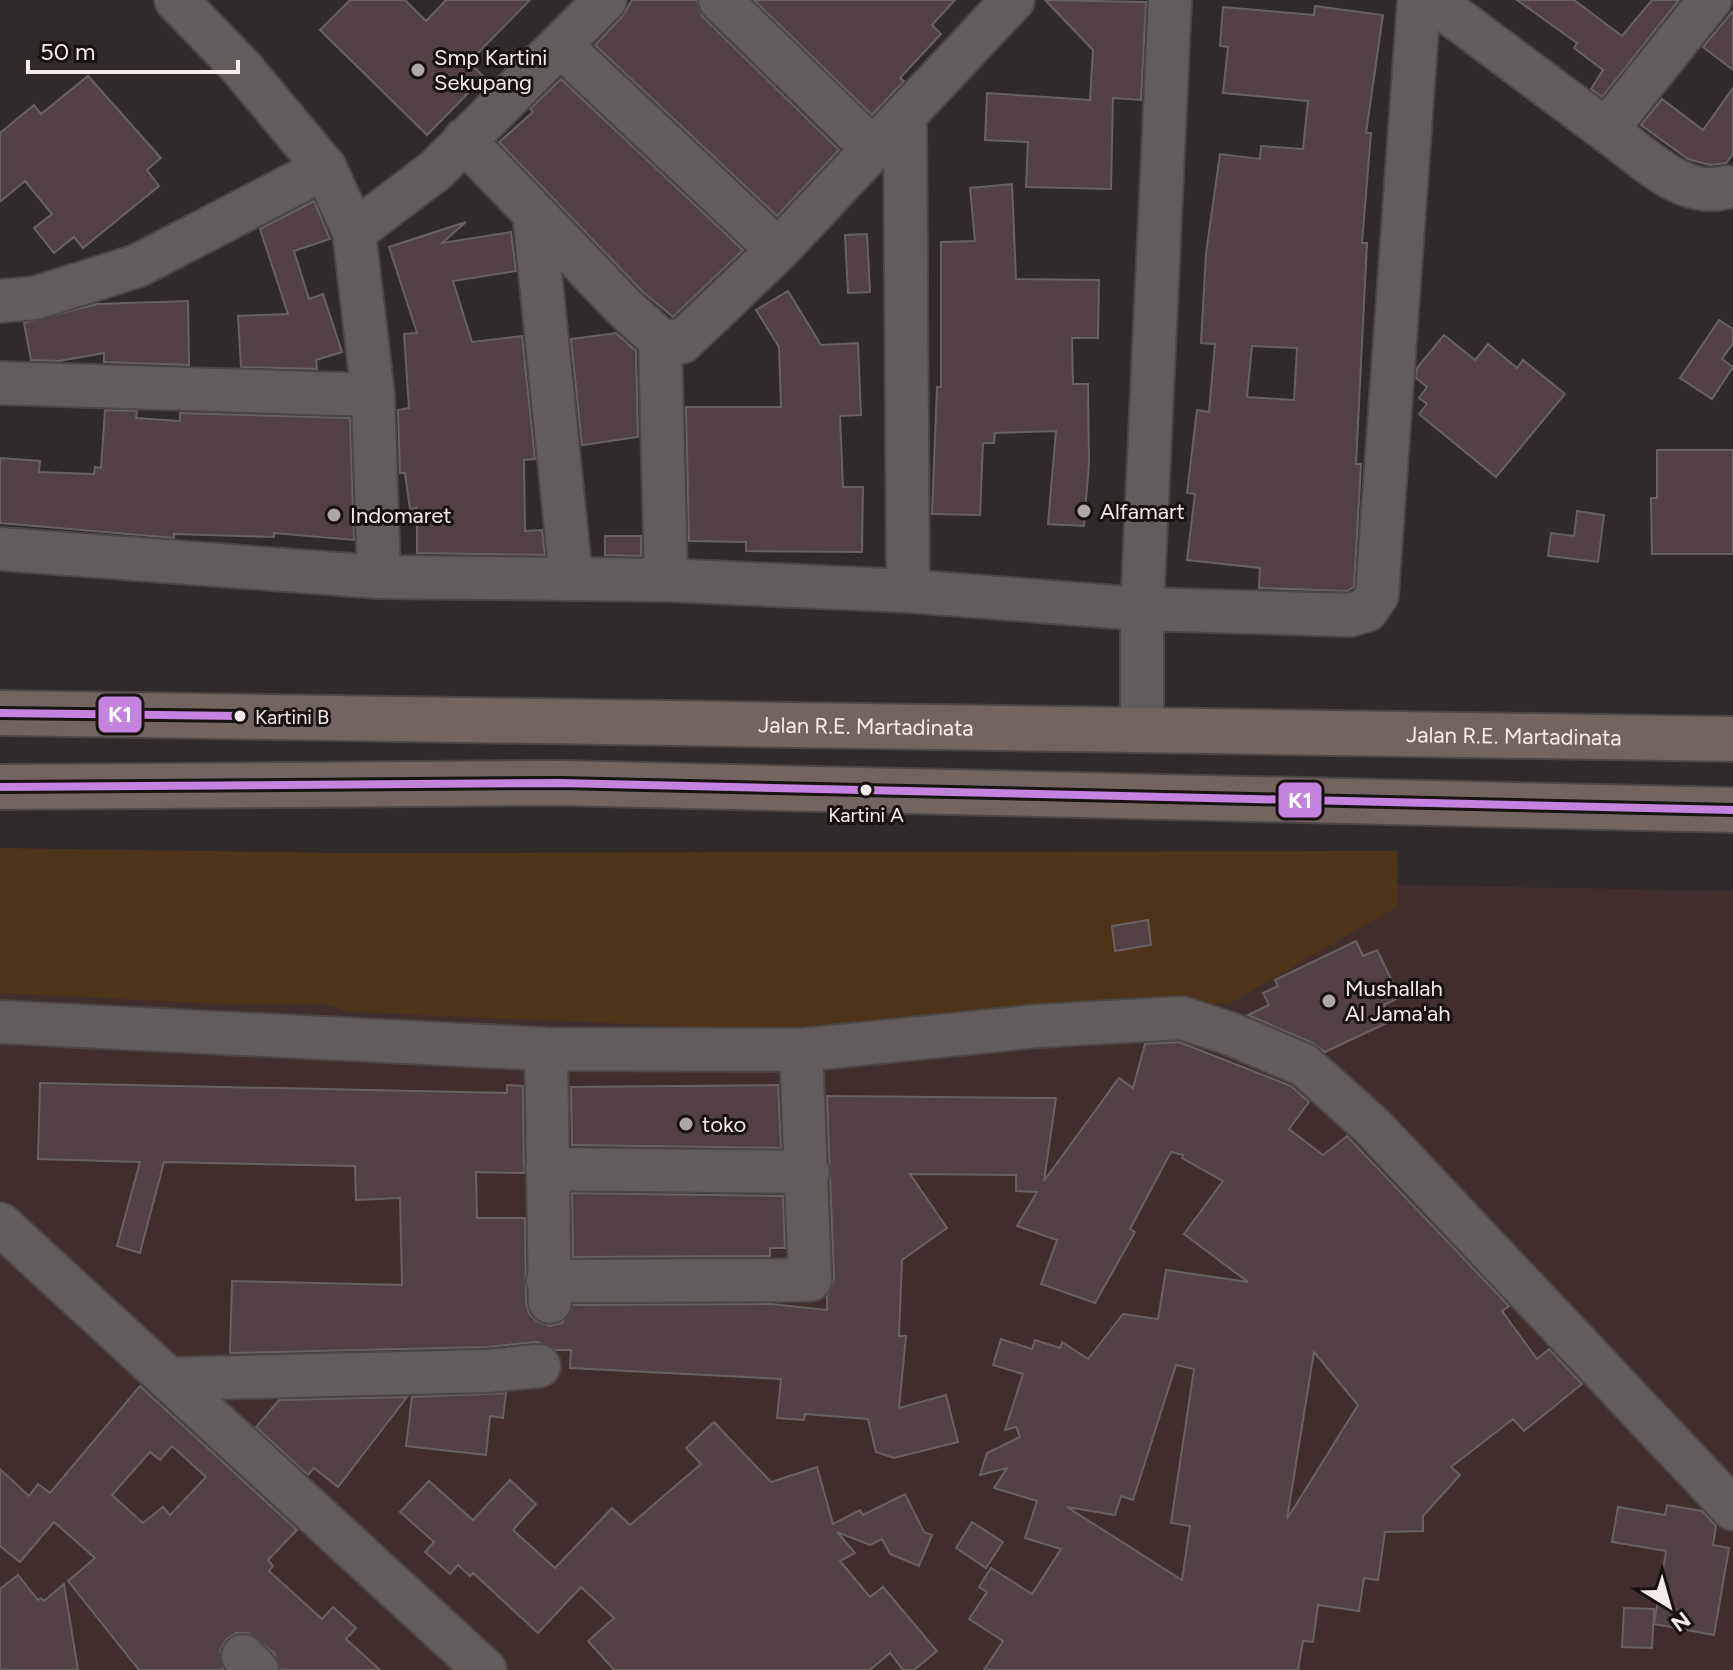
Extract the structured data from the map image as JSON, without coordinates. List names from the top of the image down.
{
  "streets": {
    "highway": ["Jalan R.E. Martadinata"]
  },
  "places": [
    "Smp Kartini Sekupang",
    "Alfamart",
    "Indomaret",
    "Kartini B",
    "Kartini A",
    "Mushallah Al Jama'ah",
    "toko"
  ],
  "lines": ["transit line K1"],
  "scale_bar": "50 m",
  "north": "bottom right"
}
